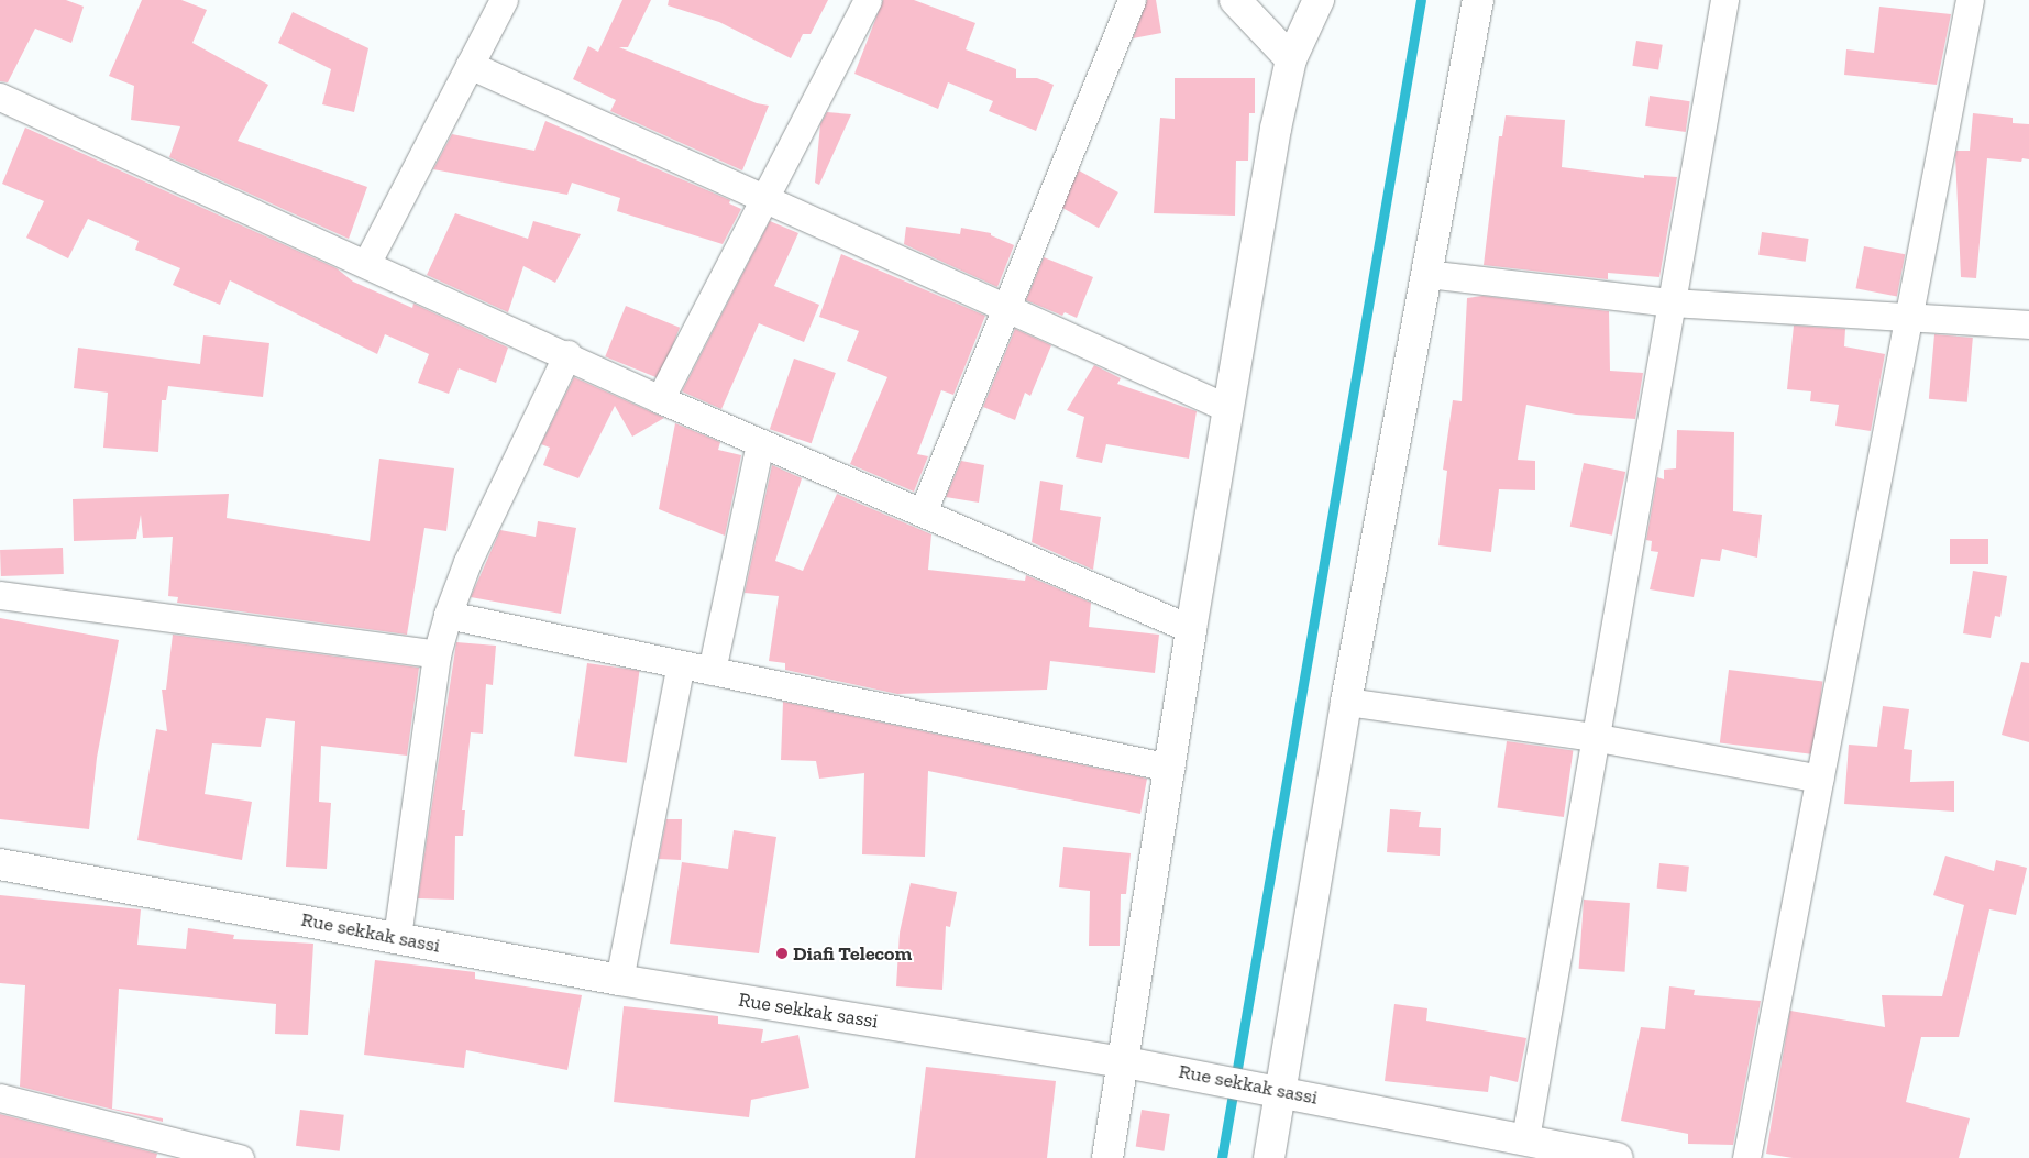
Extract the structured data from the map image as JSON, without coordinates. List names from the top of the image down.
{
  "streets": {
    "street": ["Rue sekkak sassi"]
  },
  "places": ["Diafi Telecom"]
}
